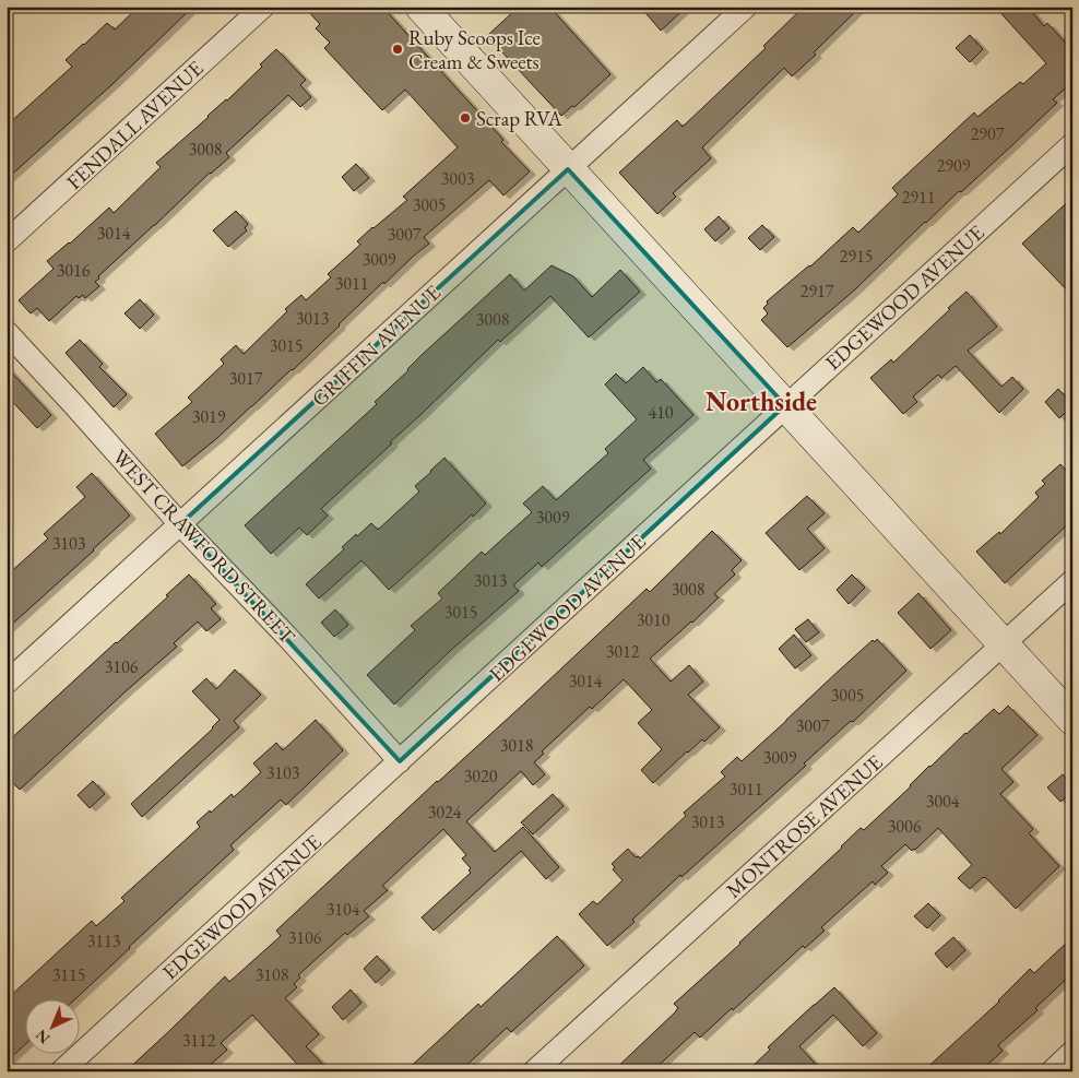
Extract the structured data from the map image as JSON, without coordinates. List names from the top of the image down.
{
  "streets": {
    "street": [
      "FENDALL AVENUE",
      "EDGEWOOD AVENUE",
      "GRIFFIN AVENUE",
      "WEST CRAWFORD STREET",
      "MONTROSE AVENUE"
    ]
  },
  "crossings": [
    ["EDGEWOOD AVENUE", "WEST CRAWFORD STREET"],
    ["GRIFFIN AVENUE", "WEST CRAWFORD STREET"]
  ],
  "districts": ["Northside"],
  "places": ["Ruby Scoops Ice Cream & Sweets", "Scrap RVA"],
  "house_numbers": [
    "2907",
    "3008",
    "2909",
    "3003",
    "2911",
    "3005",
    "3014",
    "3007",
    "2915",
    "3009",
    "3016",
    "3011",
    "2917",
    "3013",
    "3008",
    "3015",
    "3017",
    "410",
    "3019",
    "3009",
    "3103",
    "3013",
    "3008",
    "3015",
    "3010",
    "3012",
    "3106",
    "3014",
    "3005",
    "3007",
    "3018",
    "3009",
    "3103",
    "3020",
    "3011",
    "3004",
    "3024",
    "3013",
    "3006",
    "3104",
    "3106",
    "3113",
    "3115",
    "3108",
    "3112"
  ],
  "north": "bottom left"
}
